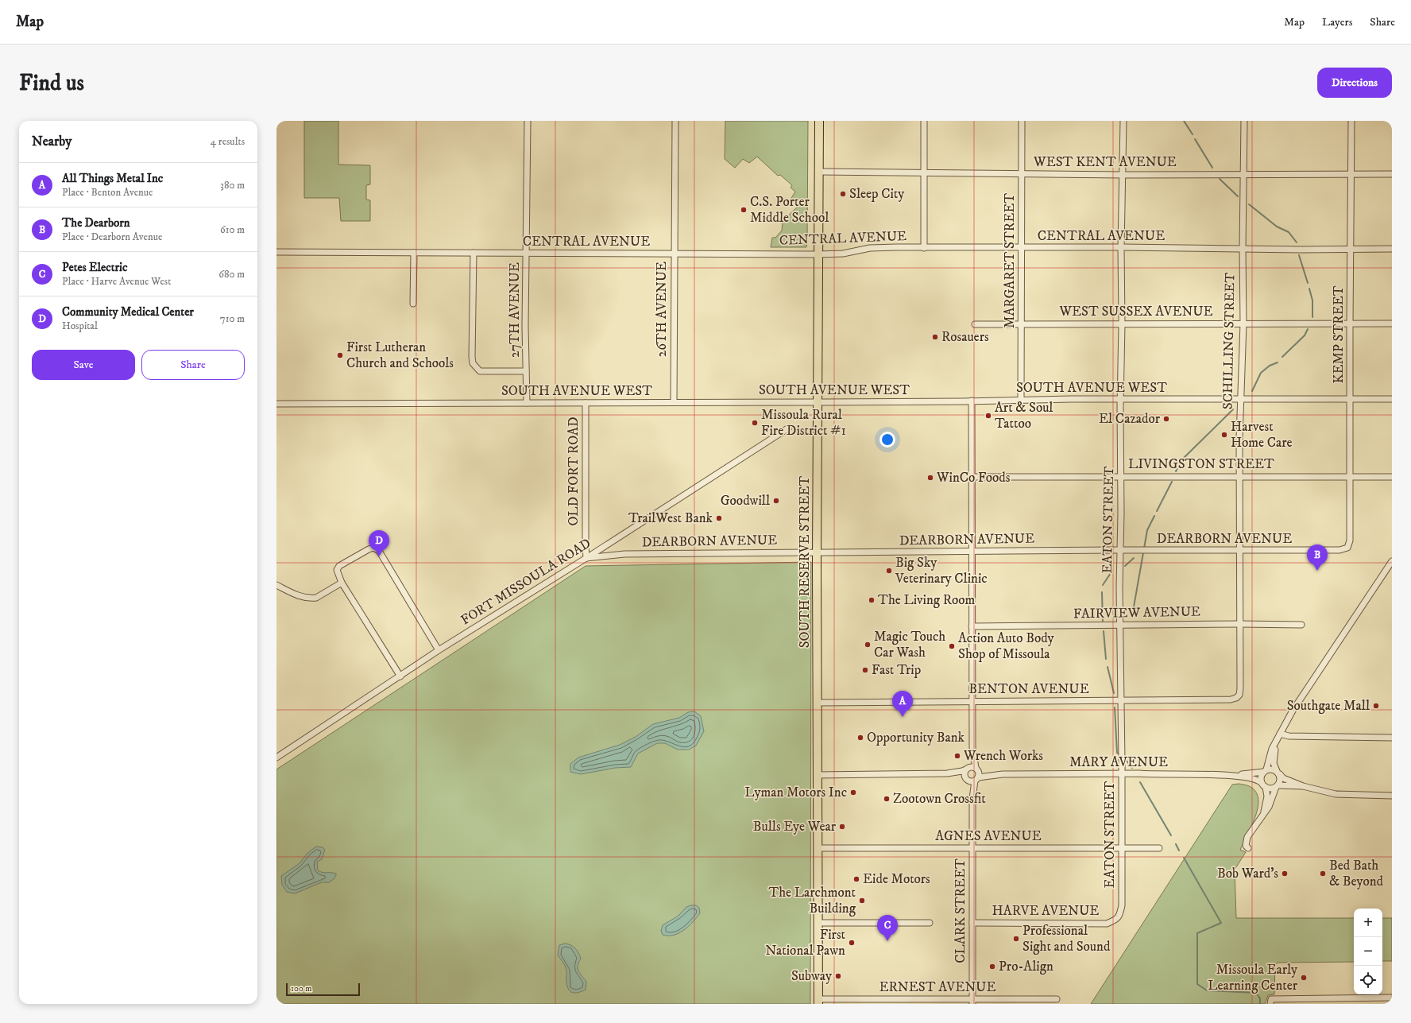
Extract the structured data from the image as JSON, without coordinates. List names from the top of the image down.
{
  "streets": {
    "highway": ["SOUTH RESERVE STREET"],
    "street": [
      "WEST KENT AVENUE",
      "CENTRAL AVENUE",
      "MARGARET STREET",
      "26TH AVENUE",
      "27TH AVENUE",
      "WEST SUSSEX AVENUE",
      "KEMP STREET",
      "SCHILLING STREET",
      "SOUTH AVENUE WEST",
      "LIVINGSTON STREET",
      "OLD FORT ROAD",
      "EATON STREET",
      "DEARBORN AVENUE",
      "FORT MISSOULA ROAD",
      "FAIRVIEW AVENUE",
      "BENTON AVENUE",
      "MARY AVENUE",
      "AGNES AVENUE",
      "CLARK STREET",
      "HARVE AVENUE",
      "ERNEST AVENUE"
    ]
  },
  "crossings": [
    ["WEST KENT AVENUE", "MARGARET STREET"],
    ["WEST KENT AVENUE", "KEMP STREET"],
    ["WEST KENT AVENUE", "SCHILLING STREET"],
    ["WEST KENT AVENUE", "EATON STREET"],
    ["WEST KENT AVENUE", "SOUTH RESERVE STREET"],
    ["CENTRAL AVENUE", "MARGARET STREET"],
    ["CENTRAL AVENUE", "26TH AVENUE"],
    ["CENTRAL AVENUE", "27TH AVENUE"],
    ["CENTRAL AVENUE", "KEMP STREET"],
    ["CENTRAL AVENUE", "SCHILLING STREET"],
    ["CENTRAL AVENUE", "EATON STREET"],
    ["CENTRAL AVENUE", "SOUTH RESERVE STREET"],
    ["MARGARET STREET", "WEST SUSSEX AVENUE"],
    ["MARGARET STREET", "SOUTH AVENUE WEST"],
    ["26TH AVENUE", "SOUTH AVENUE WEST"],
    ["27TH AVENUE", "SOUTH AVENUE WEST"],
    ["WEST SUSSEX AVENUE", "KEMP STREET"],
    ["WEST SUSSEX AVENUE", "SCHILLING STREET"],
    ["WEST SUSSEX AVENUE", "EATON STREET"],
    ["KEMP STREET", "SOUTH AVENUE WEST"],
    ["KEMP STREET", "LIVINGSTON STREET"],
    ["KEMP STREET", "DEARBORN AVENUE"],
    ["SCHILLING STREET", "SOUTH AVENUE WEST"],
    ["SCHILLING STREET", "LIVINGSTON STREET"],
    ["SCHILLING STREET", "DEARBORN AVENUE"],
    ["SCHILLING STREET", "FAIRVIEW AVENUE"],
    ["SCHILLING STREET", "BENTON AVENUE"],
    ["SOUTH AVENUE WEST", "OLD FORT ROAD"],
    ["SOUTH AVENUE WEST", "EATON STREET"],
    ["SOUTH AVENUE WEST", "SOUTH RESERVE STREET"],
    ["LIVINGSTON STREET", "EATON STREET"],
    ["OLD FORT ROAD", "DEARBORN AVENUE"],
    ["OLD FORT ROAD", "FORT MISSOULA ROAD"],
    ["EATON STREET", "DEARBORN AVENUE"],
    ["EATON STREET", "FAIRVIEW AVENUE"],
    ["EATON STREET", "BENTON AVENUE"],
    ["EATON STREET", "MARY AVENUE"],
    ["EATON STREET", "AGNES AVENUE"],
    ["EATON STREET", "HARVE AVENUE"],
    ["DEARBORN AVENUE", "SOUTH RESERVE STREET"],
    ["DEARBORN AVENUE", "FORT MISSOULA ROAD"],
    ["SOUTH RESERVE STREET", "BENTON AVENUE"],
    ["SOUTH RESERVE STREET", "AGNES AVENUE"],
    ["SOUTH RESERVE STREET", "ERNEST AVENUE"],
    ["MARY AVENUE", "CLARK STREET"],
    ["AGNES AVENUE", "CLARK STREET"],
    ["CLARK STREET", "HARVE AVENUE"],
    ["CLARK STREET", "ERNEST AVENUE"]
  ],
  "places": [
    "Sleep City",
    "C.S. Porter Middle School",
    "Rosauers",
    "First Lutheran Church and Schools",
    "Art & Soul Tattoo",
    "El Cazador",
    "Missoula Rural Fire District #1",
    "Harvest Home Care",
    "WinCo Foods",
    "Goodwill",
    "TrailWest Bank",
    "Big Sky Veterinary Clinic",
    "The Living Room",
    "Magic Touch Car Wash",
    "Action Auto Body Shop of Missoula",
    "Fast Trip",
    "Southgate Mall",
    "Opportunity Bank",
    "Wrench Works",
    "Lyman Motors Inc",
    "Zootown Crossfit",
    "Bulls Eye Wear",
    "Bob Ward's",
    "Bed Bath & Beyond",
    "Eide Motors",
    "The Larchmont Building",
    "Professional Sight and Sound",
    "First National Pawn",
    "Pro-Align",
    "Subway",
    "Missoula Early Learning Center"
  ],
  "scale_bar": "100 m",
  "page": {
    "header": "Map",
    "nav": ["Map", "Layers", "Share"],
    "buttons": [
      "Directions",
      ["Save", "Share"]
    ],
    "title": "Find us",
    "heading": ["Nearby", "4 results"],
    "list": [
      {
        "mark": "A",
        "name": "All Things Metal Inc",
        "note": "Place · Benton Avenue",
        "value": "380 m"
      },
      {
        "mark": "B",
        "name": "The Dearborn",
        "note": "Place · Dearborn Avenue",
        "value": "610 m"
      },
      {
        "mark": "C",
        "name": "Petes Electric",
        "note": "Place · Harve Avenue West",
        "value": "680 m"
      },
      {
        "mark": "D",
        "name": "Community Medical Center",
        "note": "Hospital",
        "value": "710 m"
      }
    ],
    "pins": [
      "D",
      "B",
      "A",
      "C"
    ],
    "map_buttons": ["+", "−"],
    "scale": "100 m"
  }
}
